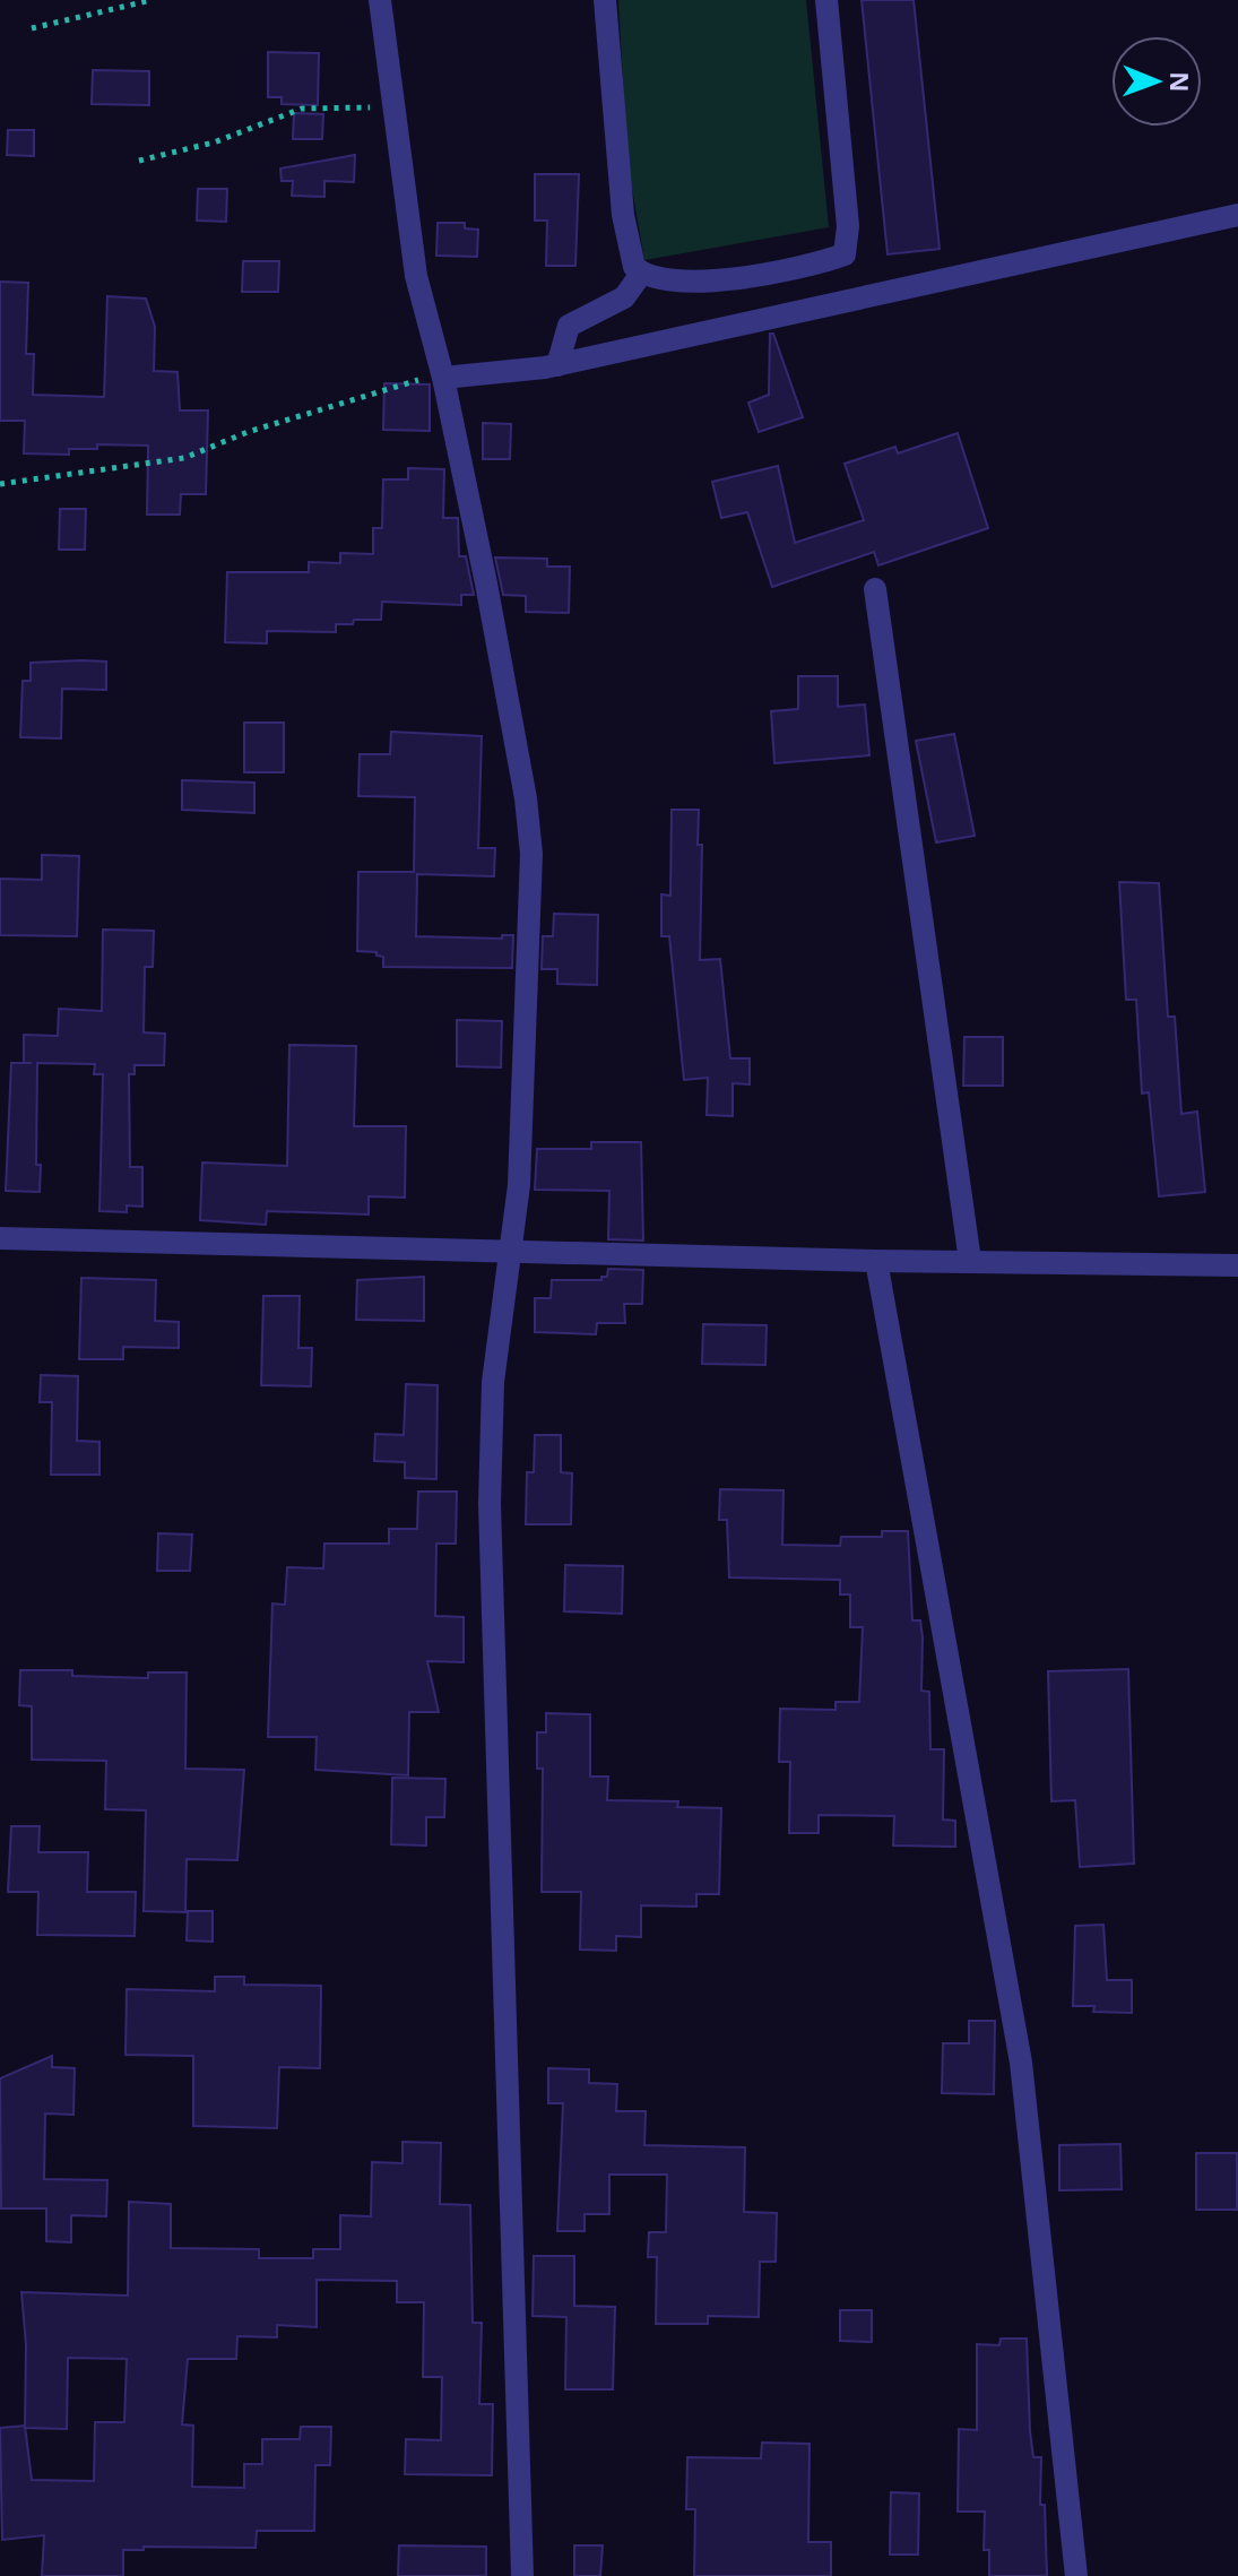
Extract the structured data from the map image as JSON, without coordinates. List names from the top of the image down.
{
  "north": "right"
}
